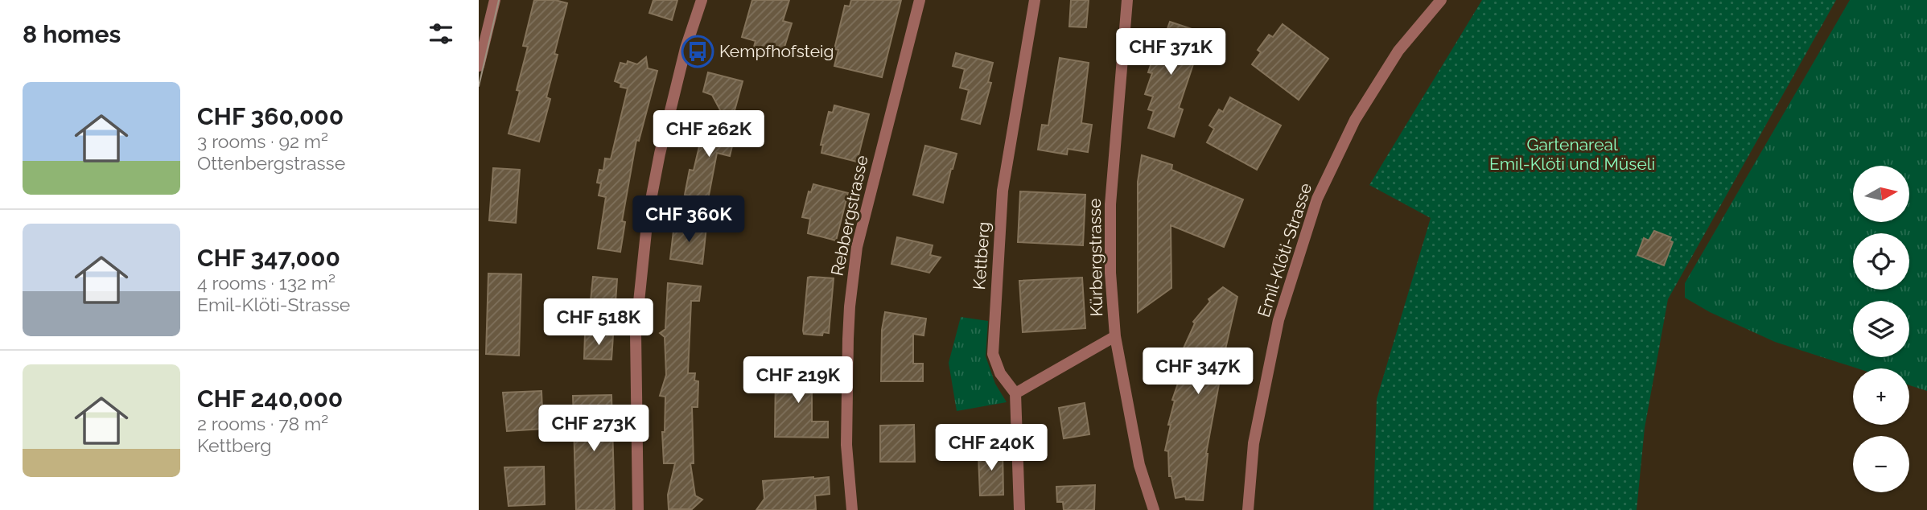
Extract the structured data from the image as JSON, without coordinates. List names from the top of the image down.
{
  "streets": {
    "street": [
      "Rebbergstrasse",
      "Emil-Klöti-Strasse",
      "Kettberg",
      "Kürbergstrasse"
    ]
  },
  "parks": ["Gartenareal Emil-Klöti und Müseli"],
  "places": {
    "bus stop": ["Kempfhofsteig"]
  },
  "north": "right",
  "page": {
    "heading": "8 homes",
    "price": [
      "CHF 371K",
      "CHF 262K",
      "CHF 360K",
      "CHF 518K",
      "CHF 347K",
      "CHF 219K",
      "CHF 273K",
      "CHF 240K"
    ],
    "list": [
      {
        "name": "CHF 360,000",
        "note": "3 rooms · 92 m² · Ottenbergstrasse"
      },
      {
        "name": "CHF 347,000",
        "note": "4 rooms · 132 m² · Emil-Klöti-Strasse"
      },
      {
        "name": "CHF 240,000",
        "note": "2 rooms · 78 m² · Kettberg"
      }
    ],
    "map_buttons": ["+", "−"]
  }
}
